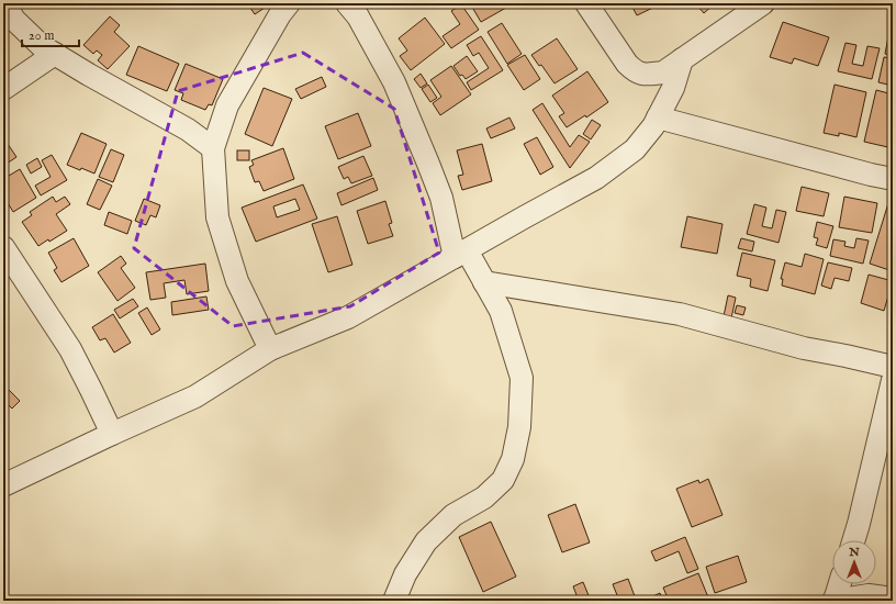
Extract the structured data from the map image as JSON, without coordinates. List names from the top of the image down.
{
  "scale_bar": "20 m",
  "north": "top"
}
